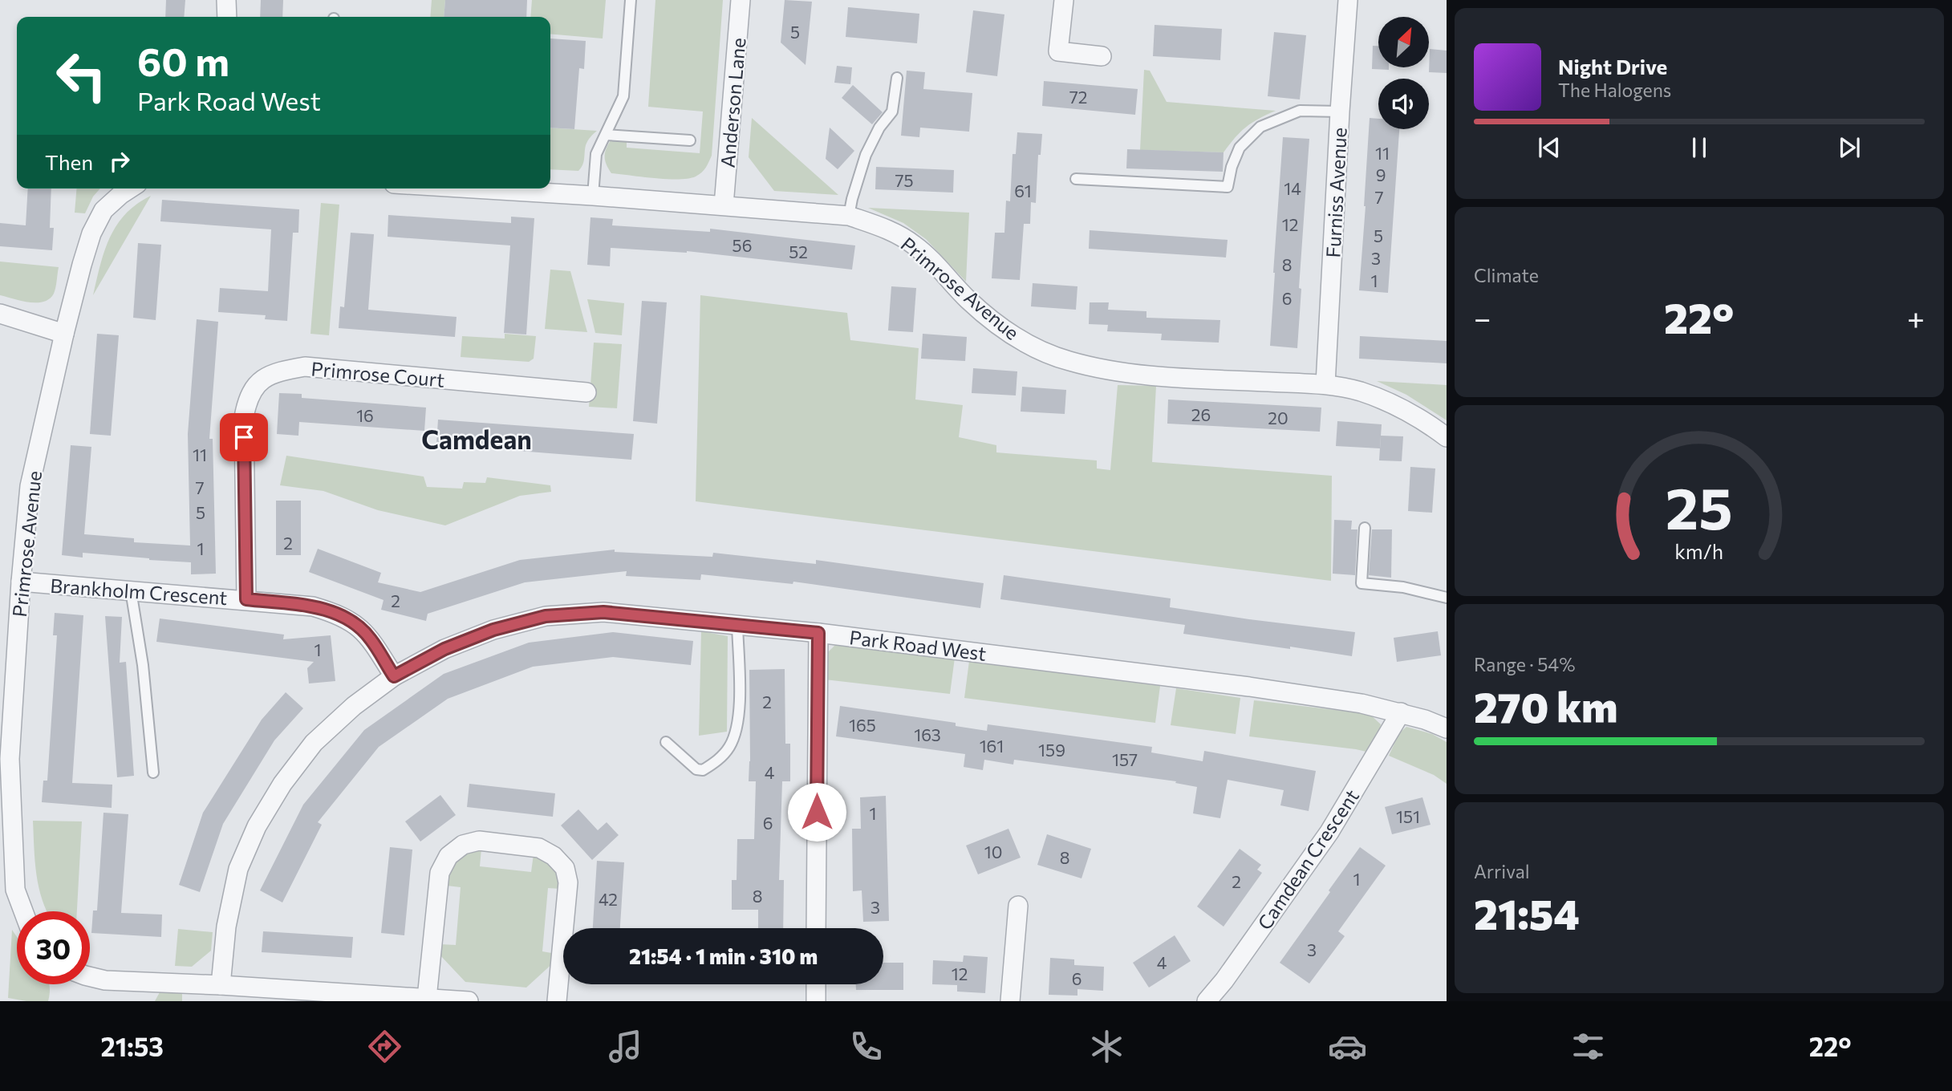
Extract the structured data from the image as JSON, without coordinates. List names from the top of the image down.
{
  "streets": {
    "street": [
      "Anderson Lane",
      "Furniss Avenue",
      "Primrose Avenue",
      "Primrose Court",
      "Brankholm Crescent",
      "Park Road West",
      "Camdean Crescent"
    ]
  },
  "crossings": [
    ["Anderson Lane", "Primrose Avenue"],
    ["Furniss Avenue", "Primrose Avenue"],
    ["Primrose Avenue", "Brankholm Crescent"],
    ["Primrose Court", "Brankholm Crescent"],
    ["Brankholm Crescent", "Park Road West"],
    ["Park Road West", "Camdean Crescent"]
  ],
  "districts": ["Camdean"],
  "house_numbers": [
    "5",
    "72",
    "11",
    "9",
    "75",
    "14",
    "61",
    "7",
    "12",
    "5",
    "56",
    "52",
    "3",
    "8",
    "1",
    "6",
    "26",
    "16",
    "20",
    "11",
    "7",
    "5",
    "2",
    "1",
    "2",
    "1",
    "2",
    "165",
    "163",
    "161",
    "159",
    "157",
    "4",
    "1",
    "151",
    "6",
    "10",
    "8",
    "1",
    "2",
    "8",
    "42",
    "3",
    "3",
    "4",
    "12",
    "6"
  ],
  "north": "top right",
  "page": {
    "turn": ["60 m", "Park Road West"],
    "song": ["Night Drive", "The Halogens"],
    "then": "Then",
    "tile": [
      "Climate",
      ["Range · 54%", "270 km"],
      ["Arrival", "21:54"]
    ],
    "heat": ["−", "22°", "+"],
    "limit": "30",
    "trip": "21:54 · 1 min · 310 m",
    "tabs": ["21:53", "22°"],
    "gauge": ["25", "km/h"]
  }
}
